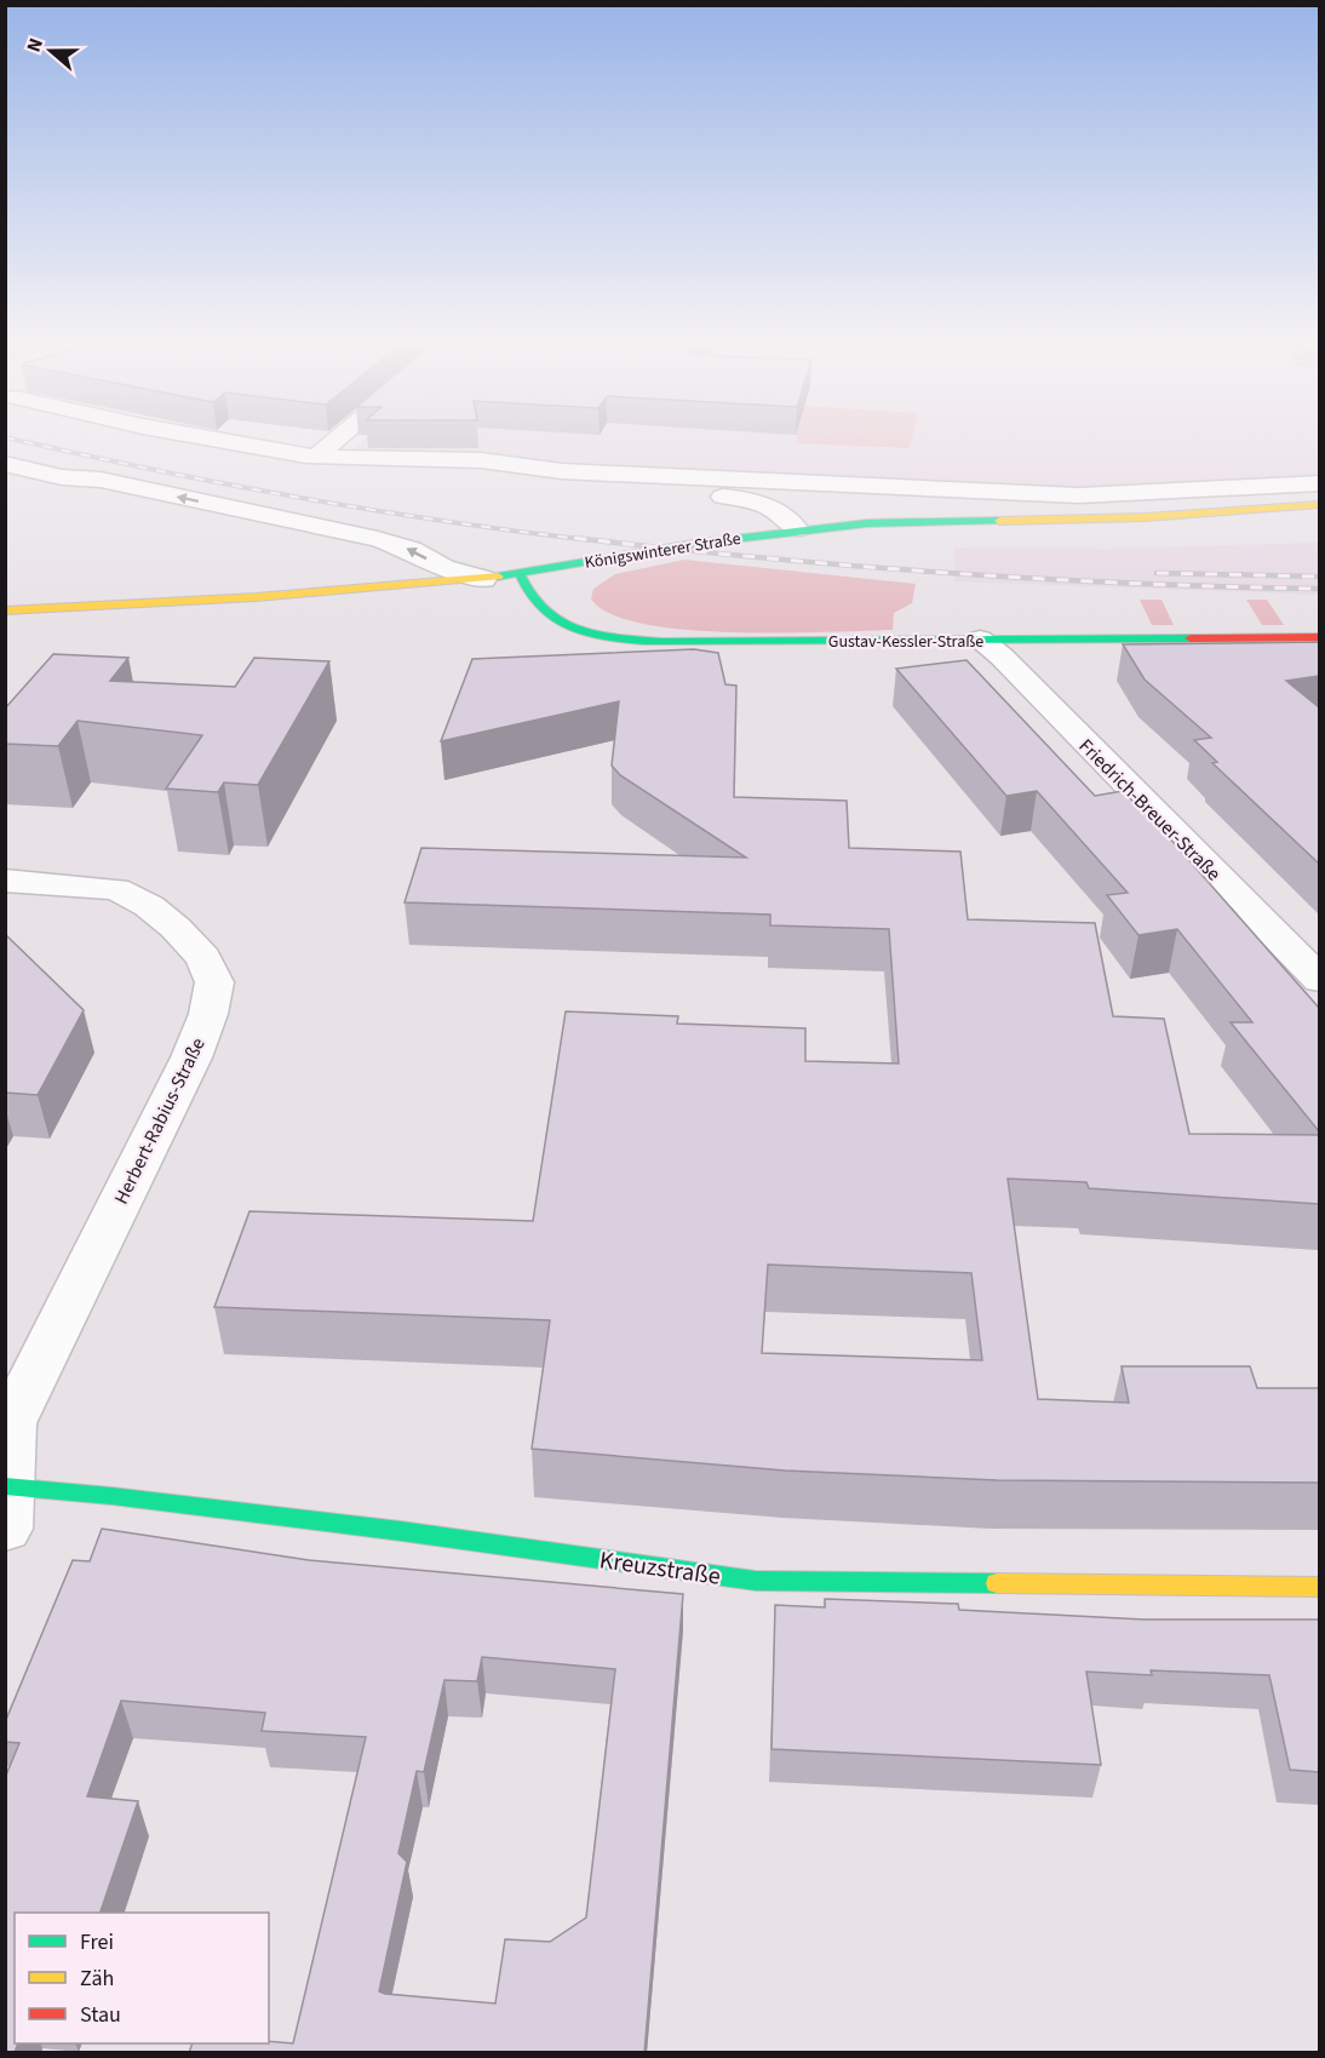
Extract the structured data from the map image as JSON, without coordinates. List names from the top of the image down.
{
  "streets": {
    "street": [
      "Königswinterer Straße",
      "Gustav-Kessler-Straße",
      "Friedrich-Breuer-Straße",
      "Herbert-Rabius-Straße",
      "Kreuzstraße"
    ]
  },
  "crossings": [
    ["Königswinterer Straße", "Gustav-Kessler-Straße"],
    ["Gustav-Kessler-Straße", "Friedrich-Breuer-Straße"],
    ["Herbert-Rabius-Straße", "Kreuzstraße"]
  ],
  "legend": ["Frei", "Zäh", "Stau"],
  "north": "left"
}
